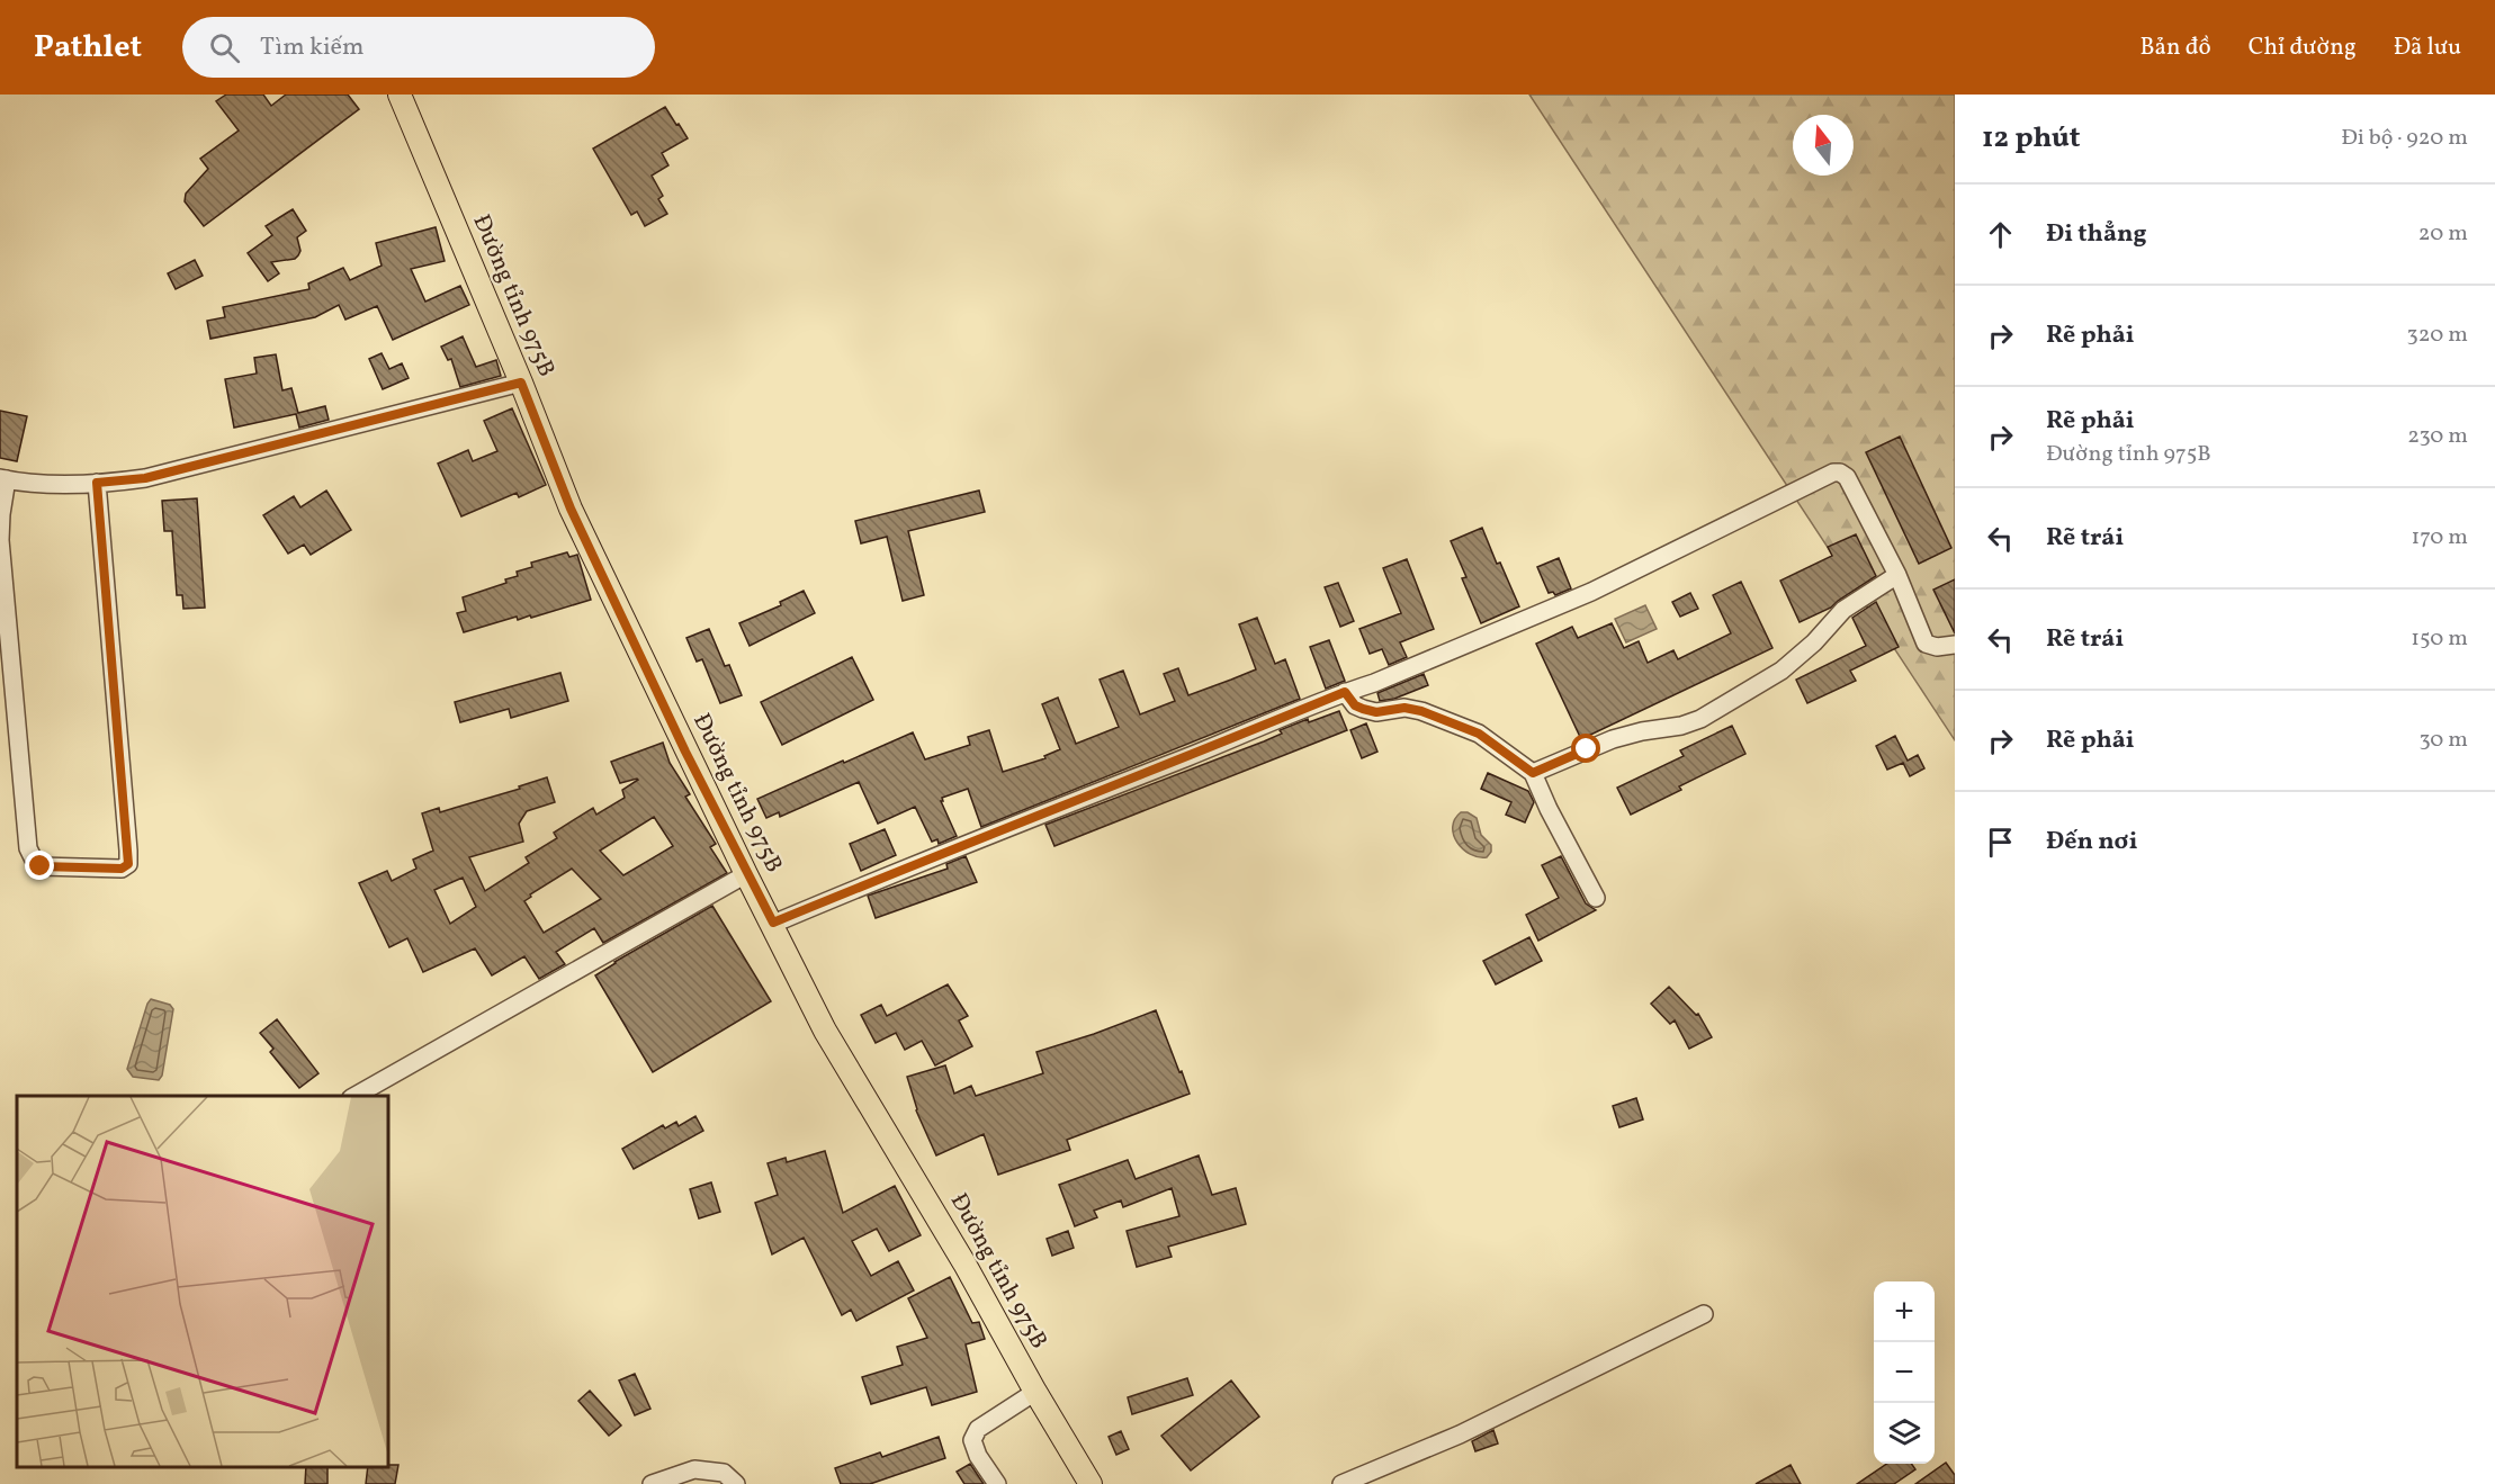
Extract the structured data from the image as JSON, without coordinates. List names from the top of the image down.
{
  "streets": {
    "main road": ["Đường tỉnh 975B"]
  },
  "north": "top",
  "page": {
    "header": "Pathlet",
    "search": "Tìm kiếm",
    "nav": ["Bản đồ", "Chỉ đường", "Đã lưu"],
    "heading": ["12 phút", "Đi bộ · 920 m"],
    "list": [
      ["Đi thẳng", "20 m"],
      ["Rẽ phải", "320 m"],
      ["Rẽ phải", "Đường tỉnh 975B", "230 m"],
      ["Rẽ trái", "170 m"],
      ["Rẽ trái", "150 m"],
      ["Rẽ phải", "30 m"],
      "Đến nơi"
    ],
    "map_buttons": ["+", "−"]
  }
}
